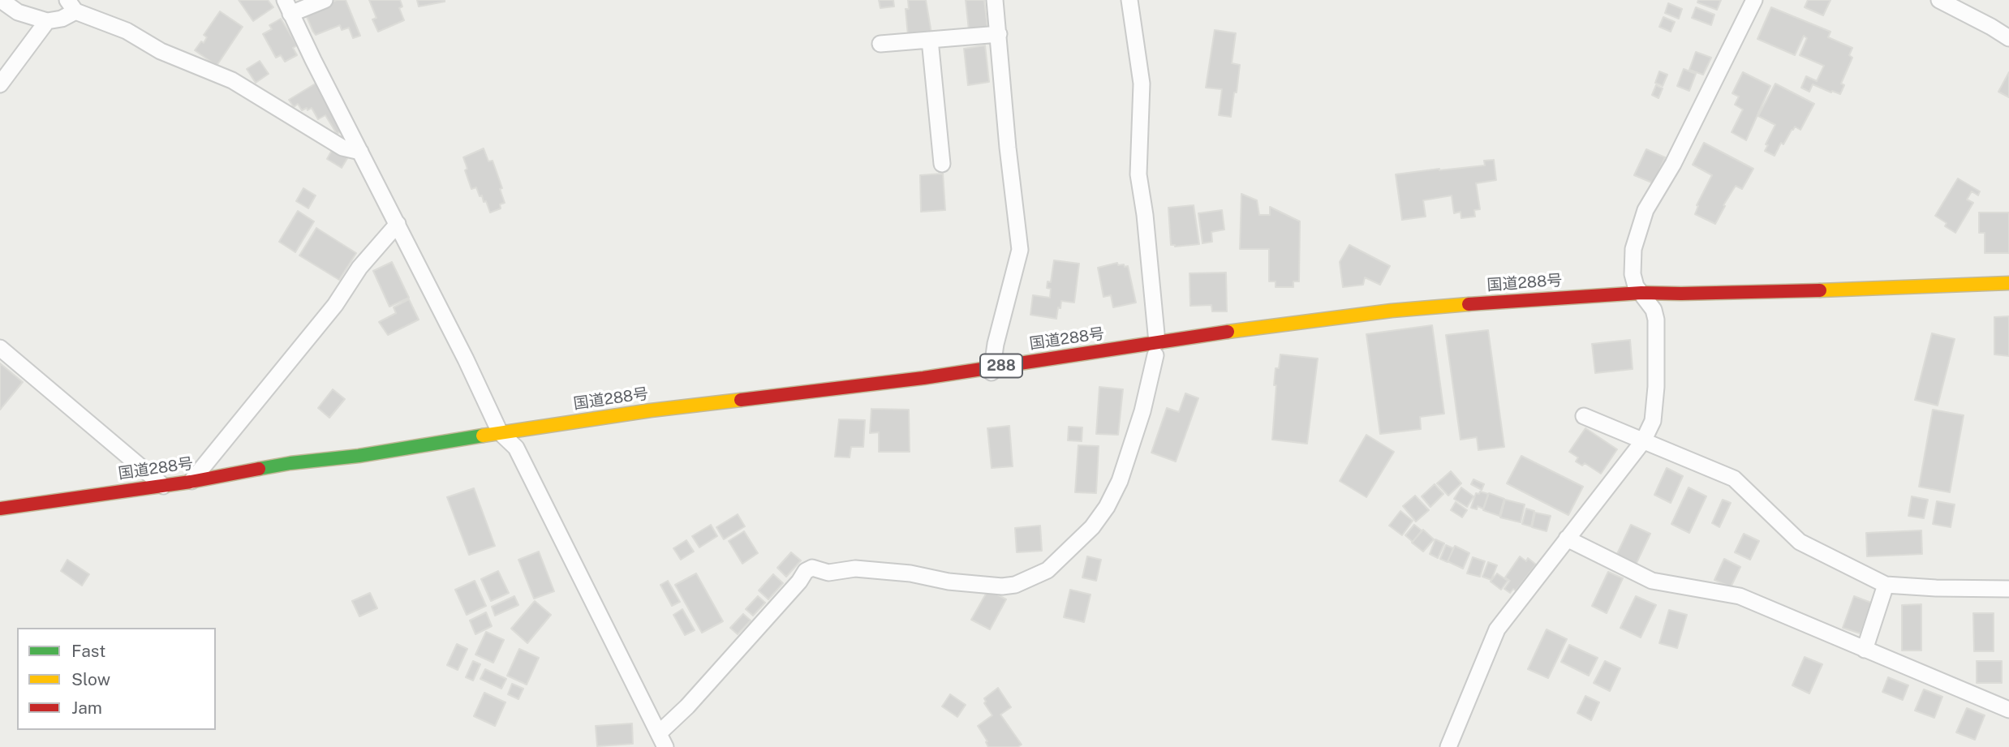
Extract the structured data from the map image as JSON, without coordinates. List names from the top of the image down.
{
  "streets": {
    "highway": ["国道288号", "288"]
  },
  "legend": ["Fast", "Slow", "Jam"]
}
